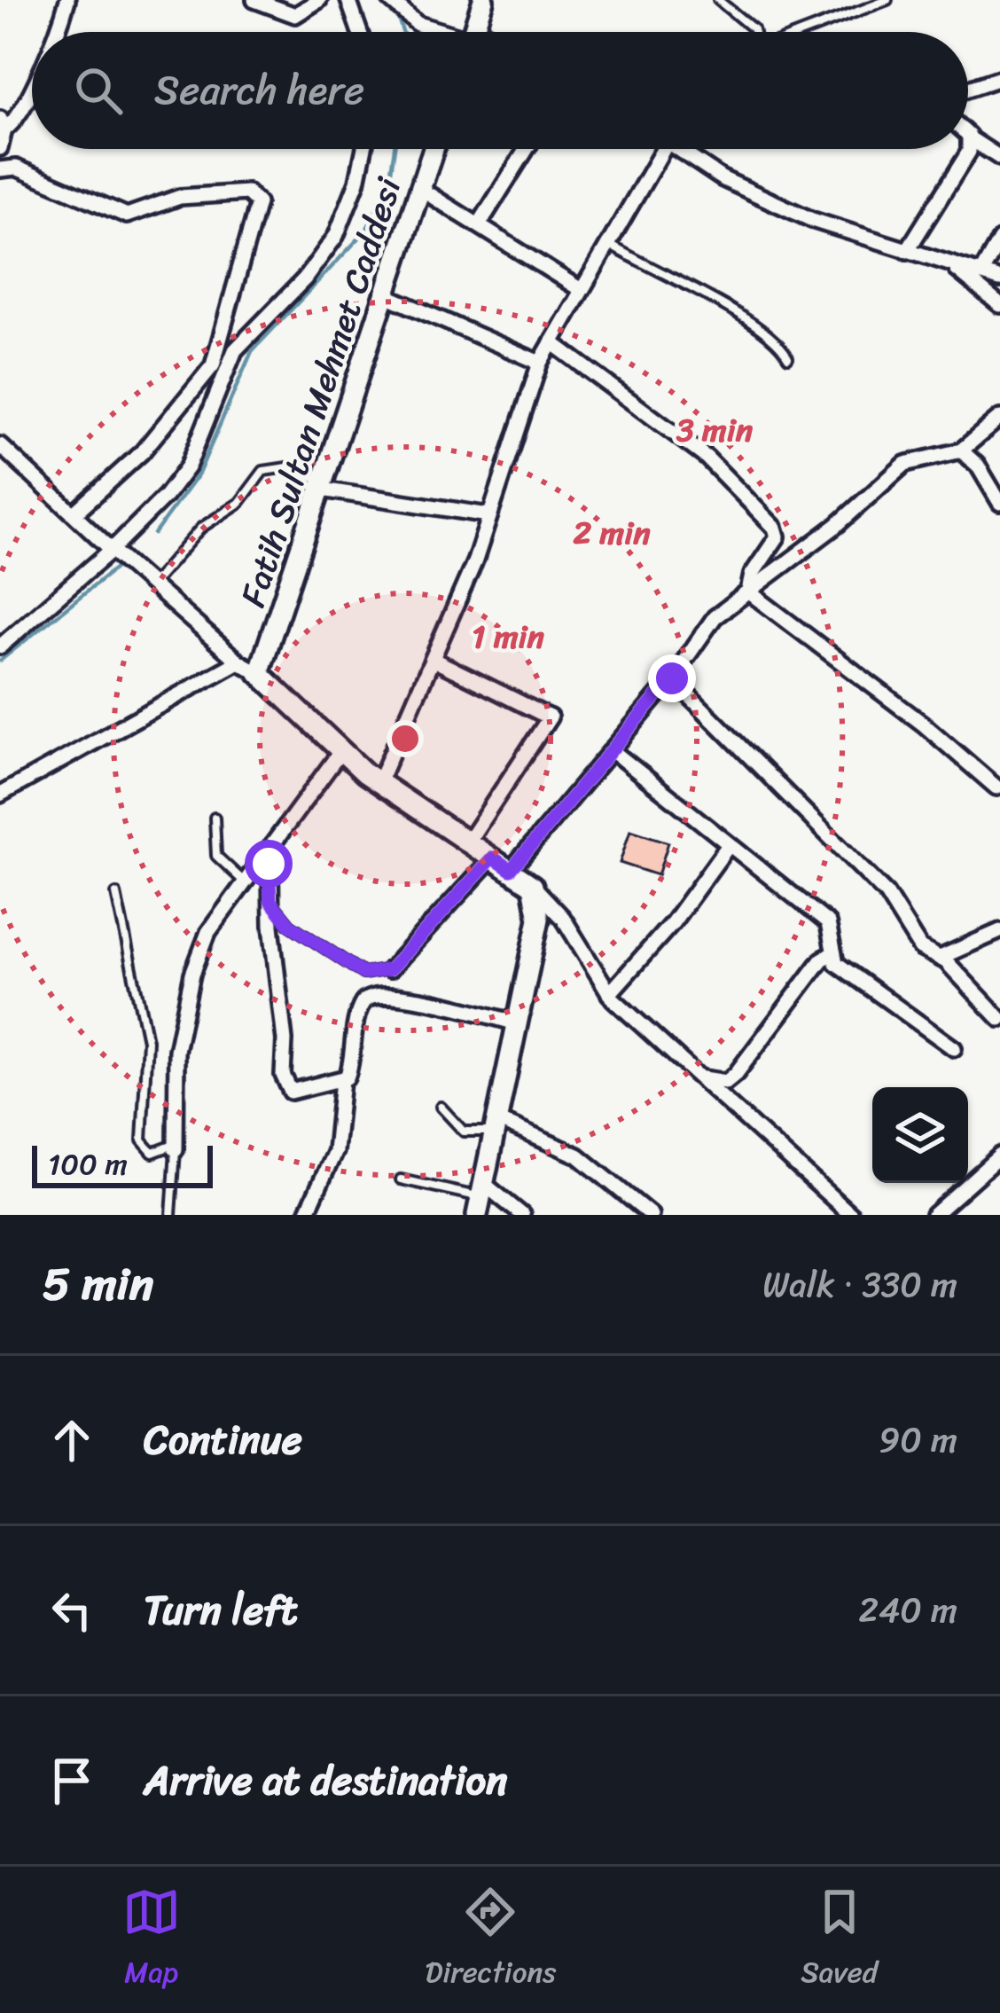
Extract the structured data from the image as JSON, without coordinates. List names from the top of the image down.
{
  "streets": {
    "street": ["Fatih Sultan Mehmet Caddesi"]
  },
  "scale_bar": "100 m",
  "page": {
    "search": "Search here",
    "scale": "100 m",
    "heading": ["5 min", "Walk · 330 m"],
    "list": [
      ["Continue", "90 m"],
      ["Turn left", "240 m"],
      "Arrive at destination"
    ],
    "nav": ["Map", "Directions", "Saved"]
  },
  "rings": ["3 min", "2 min", "1 min"]
}
